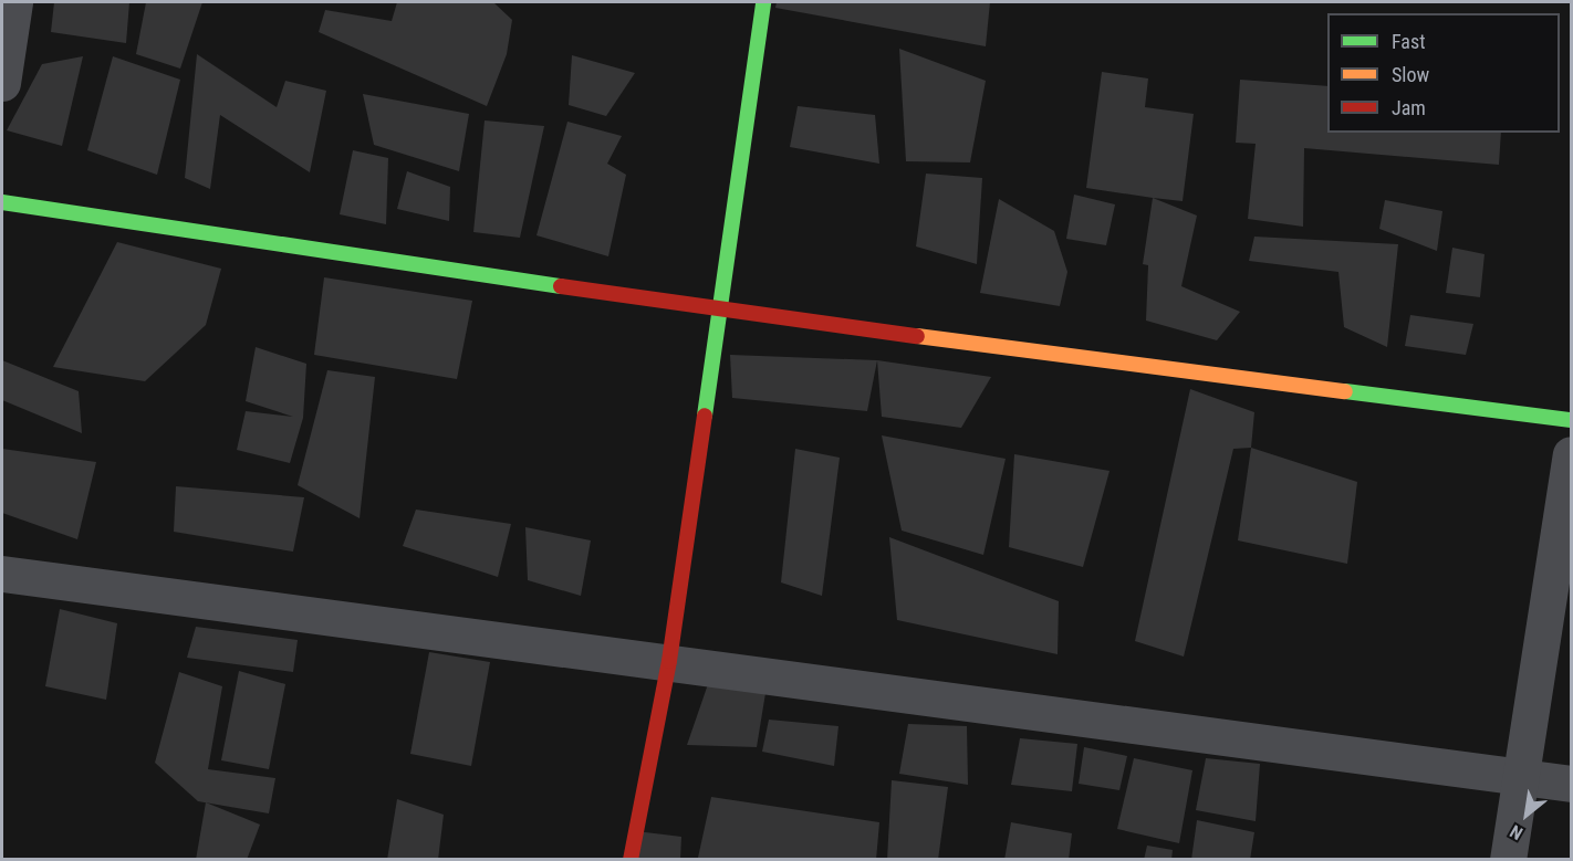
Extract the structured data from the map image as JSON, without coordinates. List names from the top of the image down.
{
  "legend": ["Fast", "Slow", "Jam"],
  "north": "bottom left"
}
